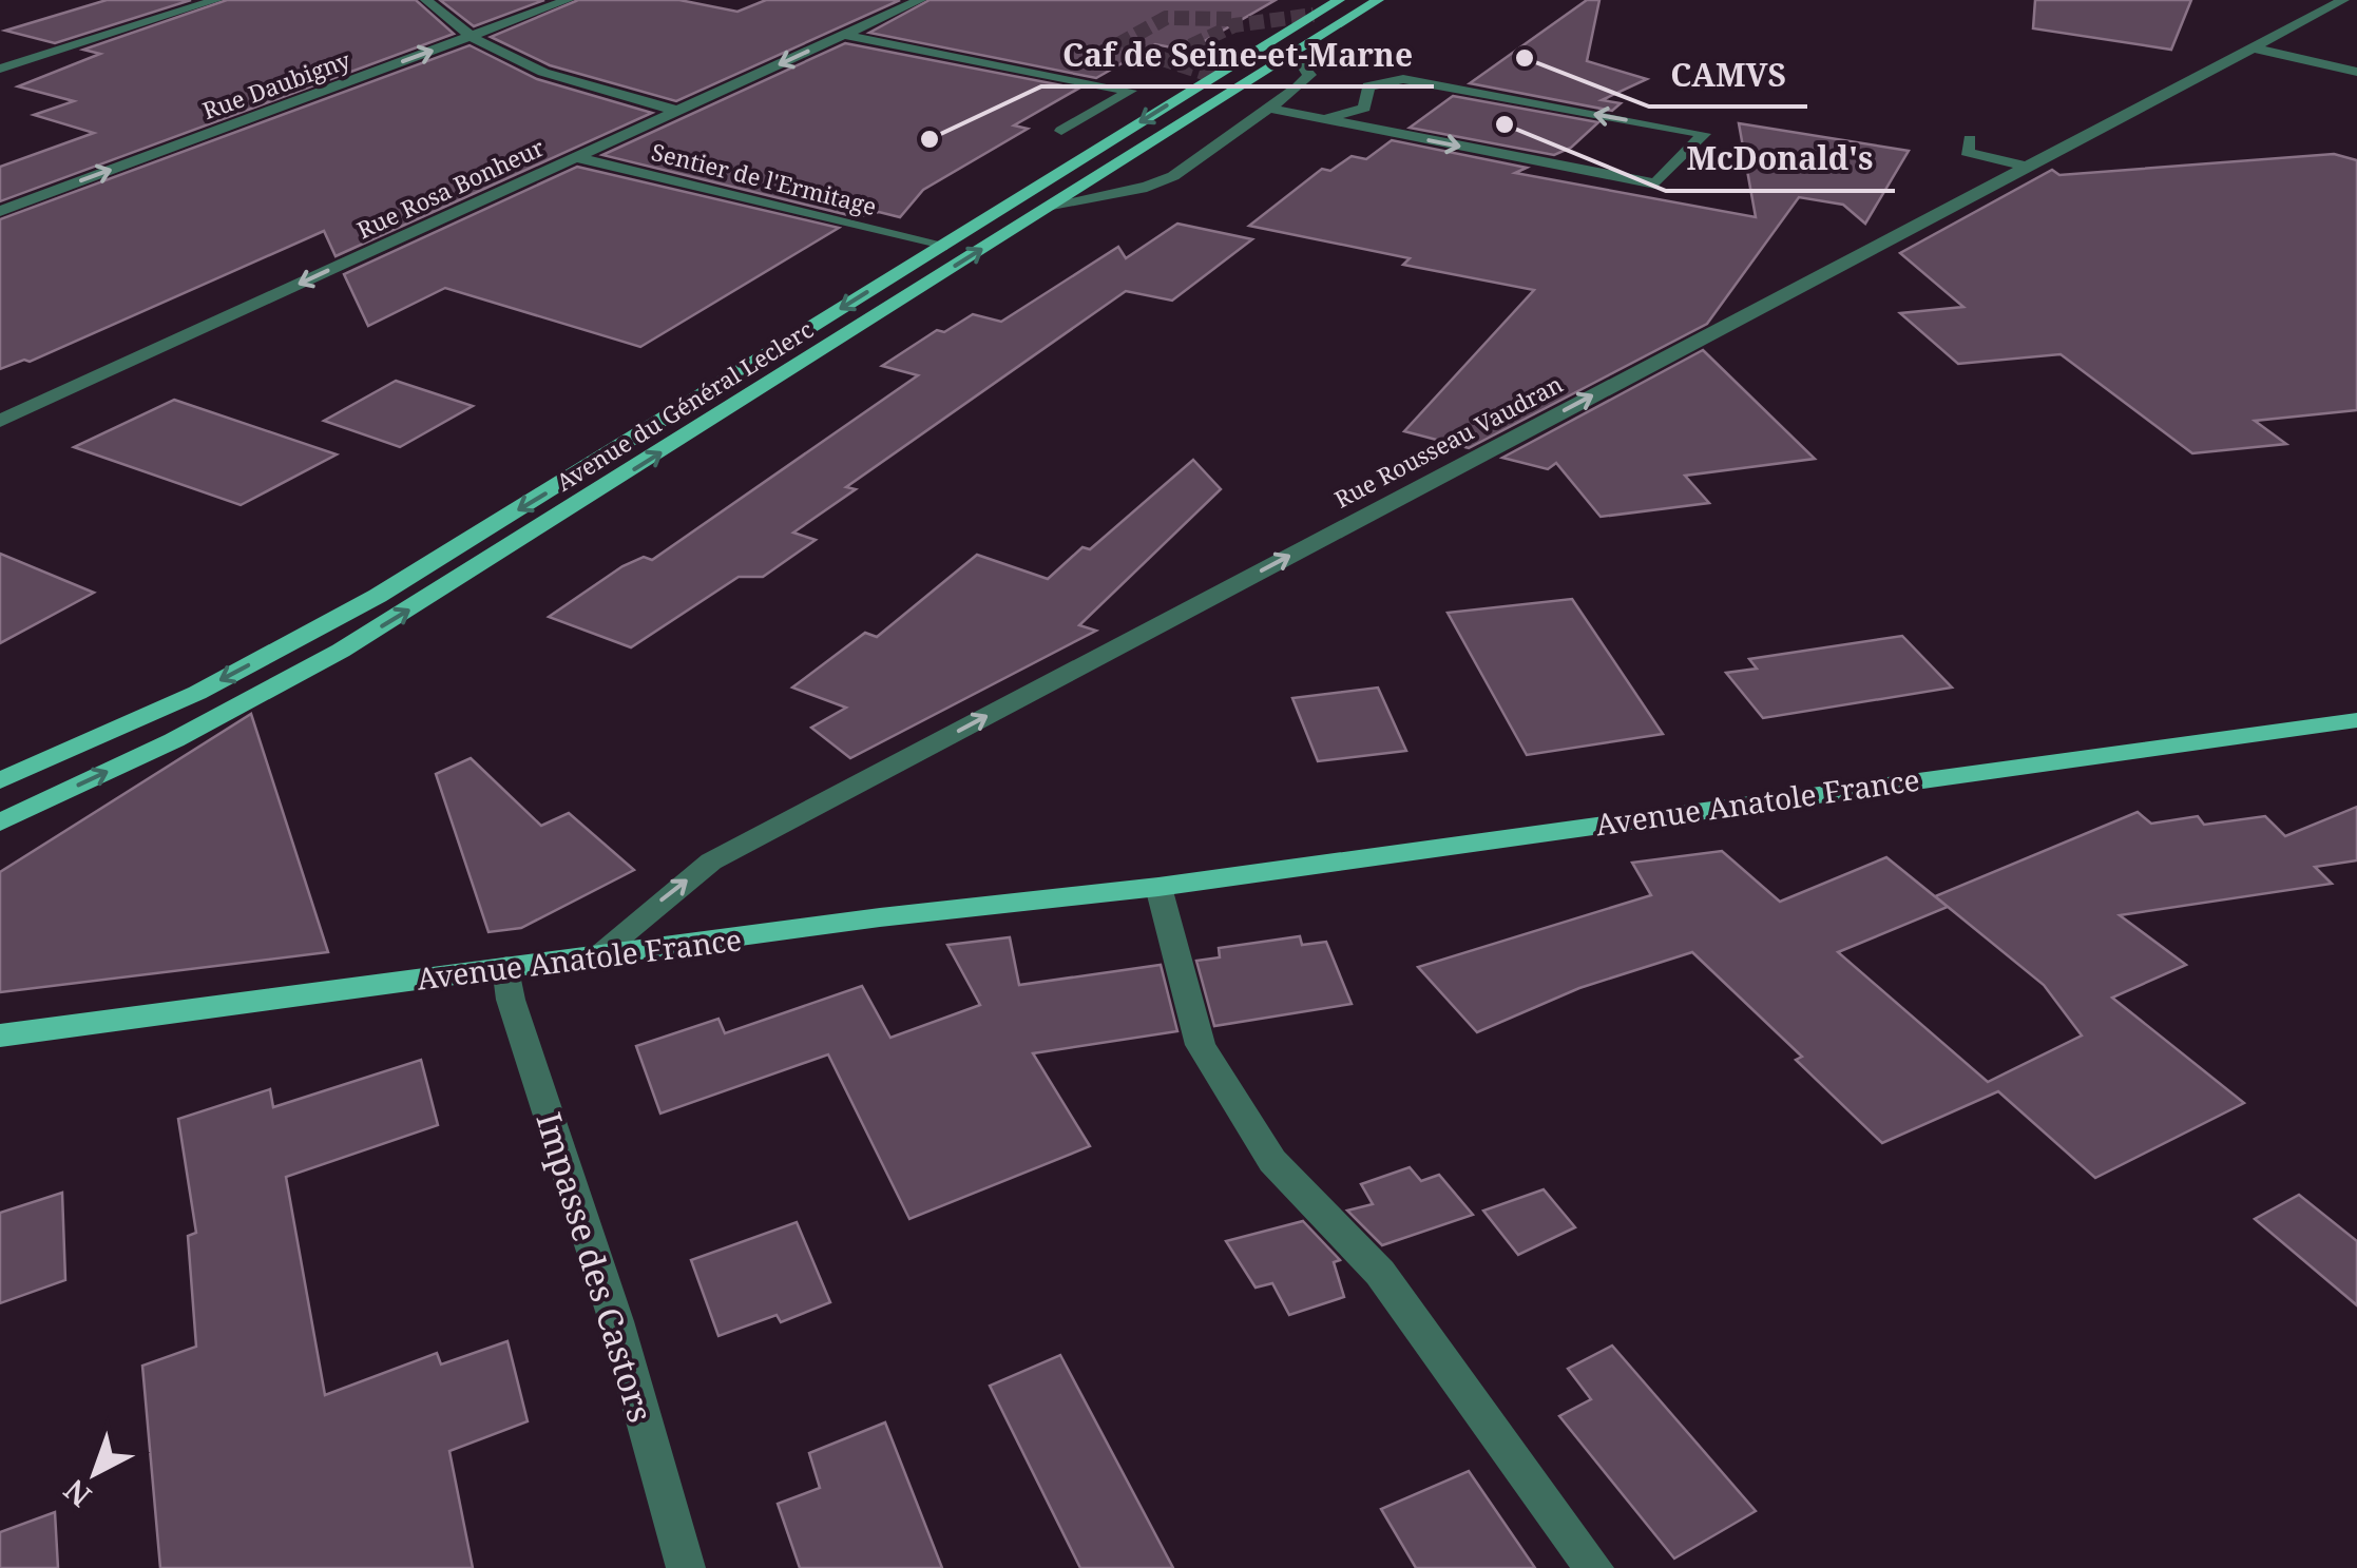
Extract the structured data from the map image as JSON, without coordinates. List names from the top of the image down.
{
  "streets": {
    "main road": ["Avenue du Général Leclerc", "Avenue Anatole France"],
    "street": [
      "Rue Daubigny",
      "Sentier de l'Ermitage",
      "Rue Rosa Bonheur",
      "Rue Rousseau Vaudran",
      "Impasse des Castors"
    ]
  },
  "crossings": [
    ["Rue Daubigny", "Sentier de l'Ermitage"],
    ["Sentier de l'Ermitage", "Rue Rosa Bonheur"],
    ["Sentier de l'Ermitage", "Avenue du Général Leclerc"],
    ["Rue Rousseau Vaudran", "Avenue Anatole France"],
    ["Avenue Anatole France", "Impasse des Castors"]
  ],
  "one_way": ["Rue Rosa Bonheur", "Rue Rousseau Vaudran"],
  "places": ["CAMVS", "McDonald's", "Caf de Seine-et-Marne"],
  "north": "bottom left"
}
